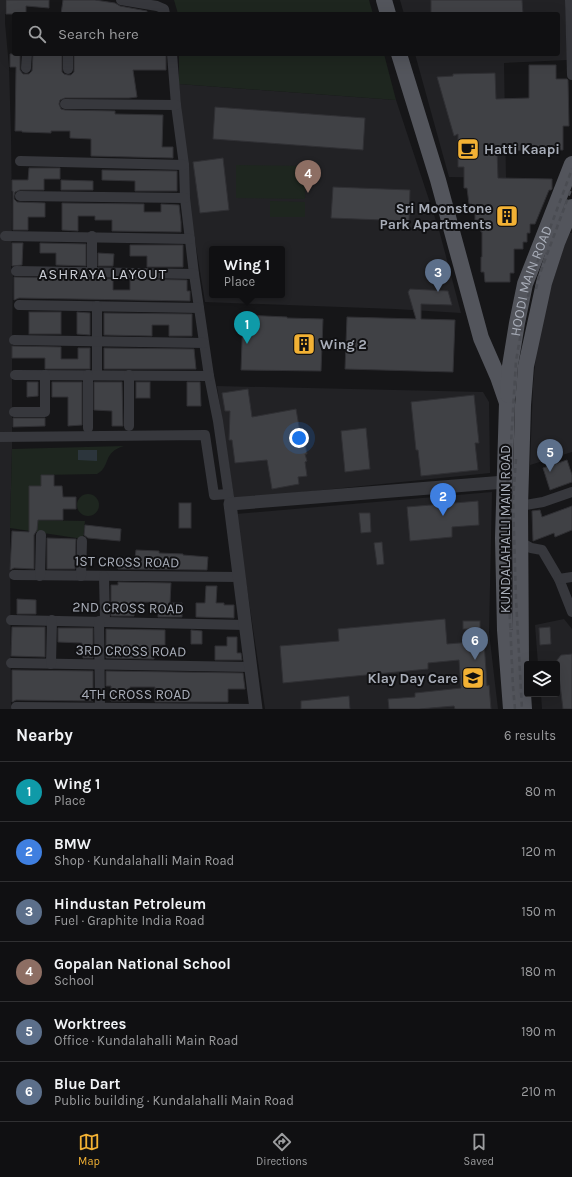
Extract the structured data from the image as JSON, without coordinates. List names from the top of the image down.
{
  "streets": {
    "main road": ["HOODI MAIN ROAD", "KUNDALAHALLI MAIN ROAD"],
    "street": [
      "1ST CROSS ROAD",
      "2ND CROSS ROAD",
      "3RD CROSS ROAD",
      "4TH CROSS ROAD"
    ]
  },
  "crossings": [
    ["HOODI MAIN ROAD", "KUNDALAHALLI MAIN ROAD"]
  ],
  "districts": ["ASHRAYA LAYOUT"],
  "places": {
    "cafe": ["Hatti Kaapi"],
    "building": ["Sri Moonstone Park Apartments", "Wing 2"],
    "school or university": ["Klay Day Care"]
  },
  "page": {
    "search": "Search here",
    "pins": [
      "4",
      "3",
      "1",
      "5",
      "2",
      "6"
    ],
    "popup": ["Wing 1", "Place"],
    "heading": ["Nearby", "6 results"],
    "list": [
      {
        "mark": "1",
        "name": "Wing 1",
        "note": "Place",
        "value": "80 m"
      },
      {
        "mark": "2",
        "name": "BMW",
        "note": "Shop · Kundalahalli Main Road",
        "value": "120 m"
      },
      {
        "mark": "3",
        "name": "Hindustan Petroleum",
        "note": "Fuel · Graphite India Road",
        "value": "150 m"
      },
      {
        "mark": "4",
        "name": "Gopalan National School",
        "note": "School",
        "value": "180 m"
      },
      {
        "mark": "5",
        "name": "Worktrees",
        "note": "Office · Kundalahalli Main Road",
        "value": "190 m"
      },
      {
        "mark": "6",
        "name": "Blue Dart",
        "note": "Public building · Kundalahalli Main Road",
        "value": "210 m"
      }
    ],
    "nav": ["Map", "Directions", "Saved"]
  }
}
